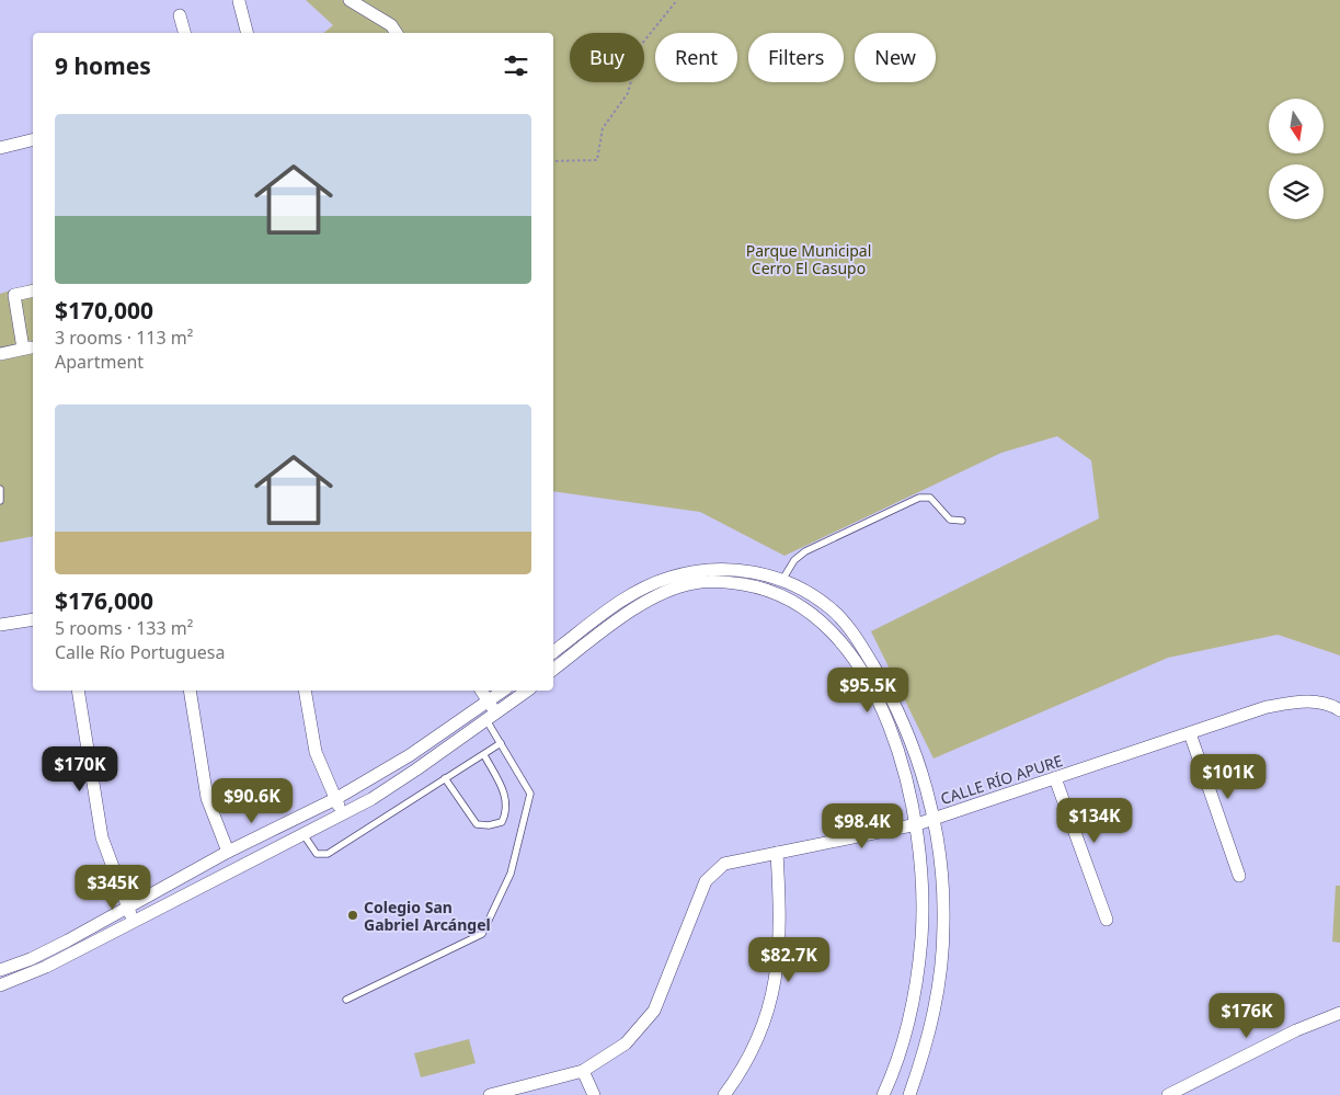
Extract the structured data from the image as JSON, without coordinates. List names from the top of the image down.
{
  "streets": {
    "street": ["CALLE RÍO APURE"]
  },
  "parks": ["Parque Municipal Cerro El Casupo"],
  "places": ["Colegio San Gabriel Arcángel"],
  "north": "bottom",
  "page": {
    "chip": [
      "Buy",
      "Rent",
      "Filters",
      "New"
    ],
    "heading": "9 homes",
    "list": [
      {
        "name": "$170,000",
        "note": "3 rooms · 113 m² · Apartment"
      },
      {
        "name": "$176,000",
        "note": "5 rooms · 133 m² · Calle Río Portuguesa"
      }
    ],
    "price": [
      "$95.5K",
      "$170K",
      "$101K",
      "$90.6K",
      "$134K",
      "$98.4K",
      "$345K",
      "$82.7K",
      "$176K"
    ]
  }
}
